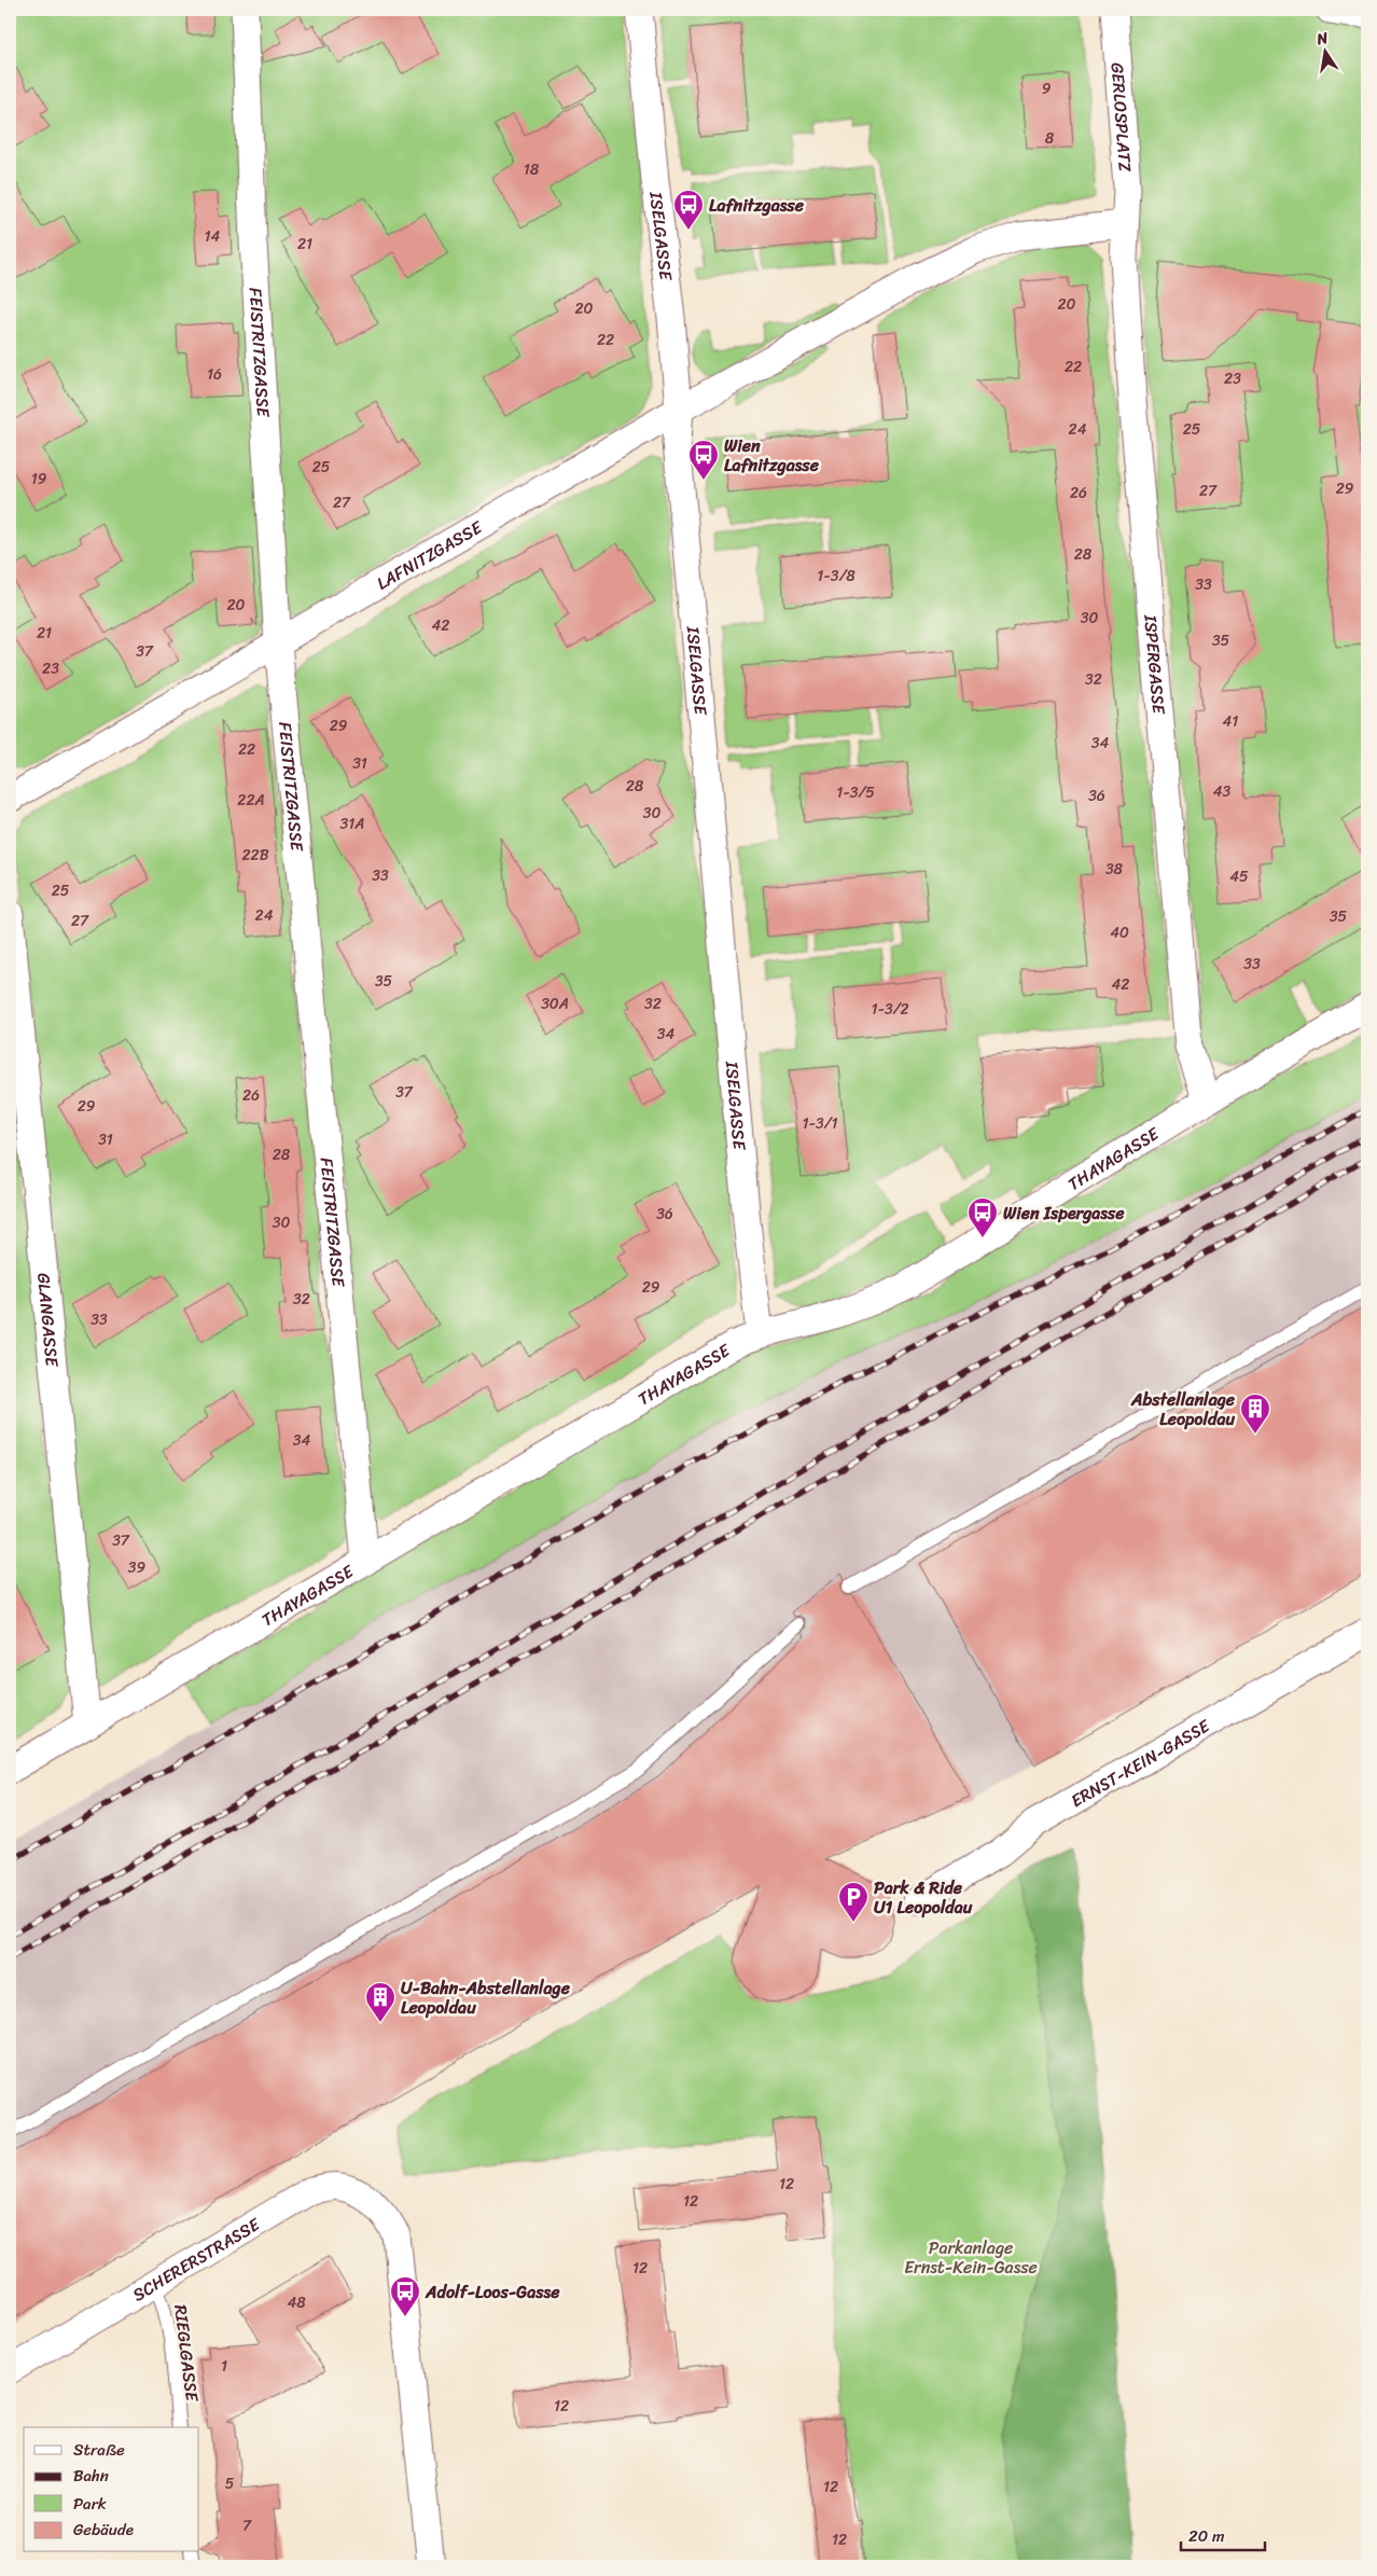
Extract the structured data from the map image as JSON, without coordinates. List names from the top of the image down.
{
  "streets": {
    "street": [
      "GERLOSPLATZ",
      "ISELGASSE",
      "FEISTRITZGASSE",
      "LAFNITZGASSE",
      "ISPERGASSE",
      "THAYAGASSE",
      "GLANGASSE",
      "ERNST-KEIN-GASSE",
      "SCHERERSTRASSE"
    ],
    "lane": ["RIEGLGASSE"]
  },
  "crossings": [
    ["GERLOSPLATZ", "LAFNITZGASSE"],
    ["GERLOSPLATZ", "ISPERGASSE"],
    ["ISELGASSE", "LAFNITZGASSE"],
    ["ISELGASSE", "THAYAGASSE"],
    ["FEISTRITZGASSE", "LAFNITZGASSE"],
    ["FEISTRITZGASSE", "THAYAGASSE"],
    ["LAFNITZGASSE", "ISPERGASSE"],
    ["ISPERGASSE", "THAYAGASSE"],
    ["THAYAGASSE", "GLANGASSE"],
    ["SCHERERSTRASSE", "RIEGLGASSE"]
  ],
  "parks": ["Parkanlage Ernst-Kein-Gasse"],
  "places": {
    "bus stop": [
      "Lafnitzgasse",
      "Wien Lafnitzgasse",
      "Wien Ispergasse",
      "Adolf-Loos-Gasse"
    ],
    "building": ["Abstellanlage Leopoldau", "U-Bahn-Abstellanlage Leopoldau"],
    "parking": ["Park & Ride U1 Leopoldau"]
  },
  "house_numbers": [
    "9",
    "8",
    "18",
    "14",
    "21",
    "20",
    "20",
    "22",
    "22",
    "16",
    "23",
    "24",
    "25",
    "25",
    "19",
    "29",
    "27",
    "26",
    "27",
    "28",
    "1-3/8",
    "33",
    "20",
    "30",
    "42",
    "21",
    "35",
    "37",
    "23",
    "32",
    "41",
    "29",
    "34",
    "22",
    "31",
    "28",
    "43",
    "1-3/5",
    "36",
    "22A",
    "30",
    "31A",
    "22B",
    "38",
    "33",
    "45",
    "25",
    "24",
    "35",
    "27",
    "40",
    "33",
    "35",
    "42",
    "30A",
    "32",
    "1-3/2",
    "34",
    "37",
    "26",
    "29",
    "1-3/1",
    "31",
    "28",
    "36",
    "30",
    "29",
    "32",
    "33",
    "34",
    "37",
    "39",
    "12",
    "12",
    "12",
    "48",
    "1",
    "12",
    "5",
    "12",
    "7",
    "12"
  ],
  "legend": [
    "Straße",
    "Bahn",
    "Park",
    "Gebäude"
  ],
  "scale_bar": "20 m",
  "north": "top"
}
